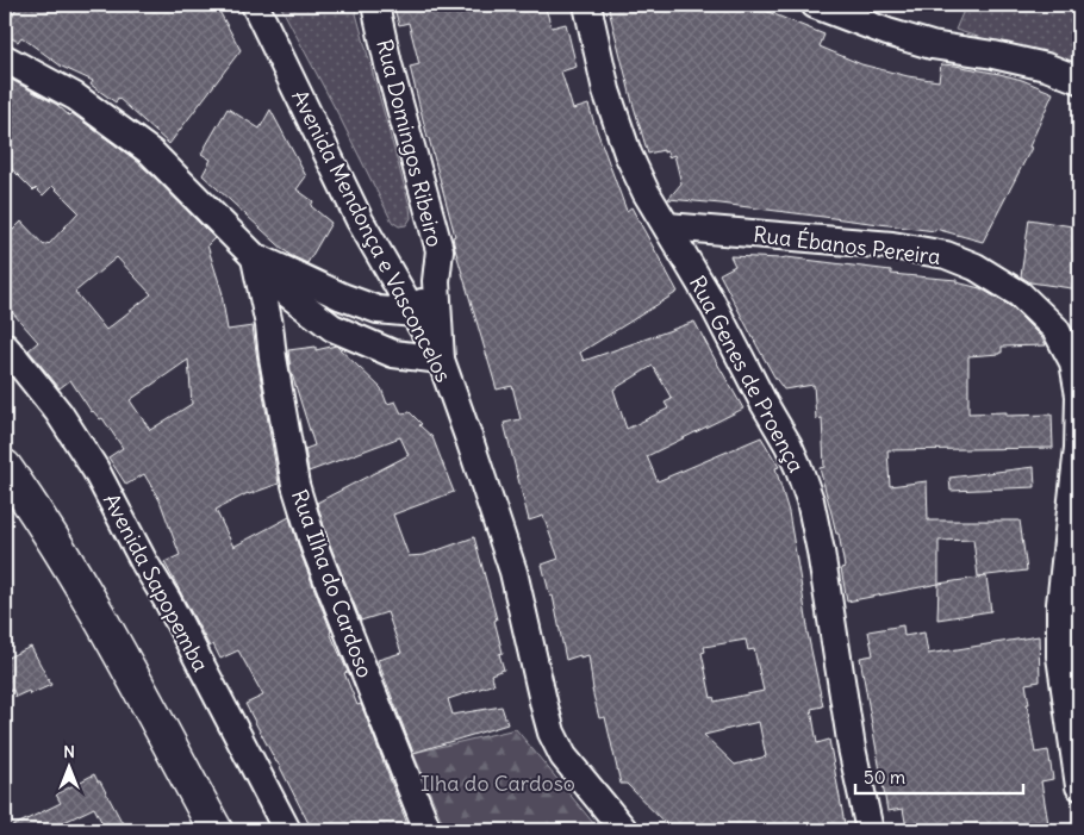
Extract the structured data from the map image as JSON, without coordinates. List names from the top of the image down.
{
  "streets": {
    "street": [
      "Rua Domingos Ribeiro",
      "Avenida Mendonça e Vasconcelos",
      "Rua Ébanos Pereira",
      "Rua Genes de Proença",
      "Avenida Sapopemba",
      "Rua Ilha do Cardoso"
    ]
  },
  "crossings": [
    ["Rua Domingos Ribeiro", "Avenida Mendonça e Vasconcelos"],
    ["Rua Ébanos Pereira", "Rua Genes de Proença"]
  ],
  "parks": ["Ilha do Cardoso"],
  "scale_bar": "50 m",
  "north": "top"
}
